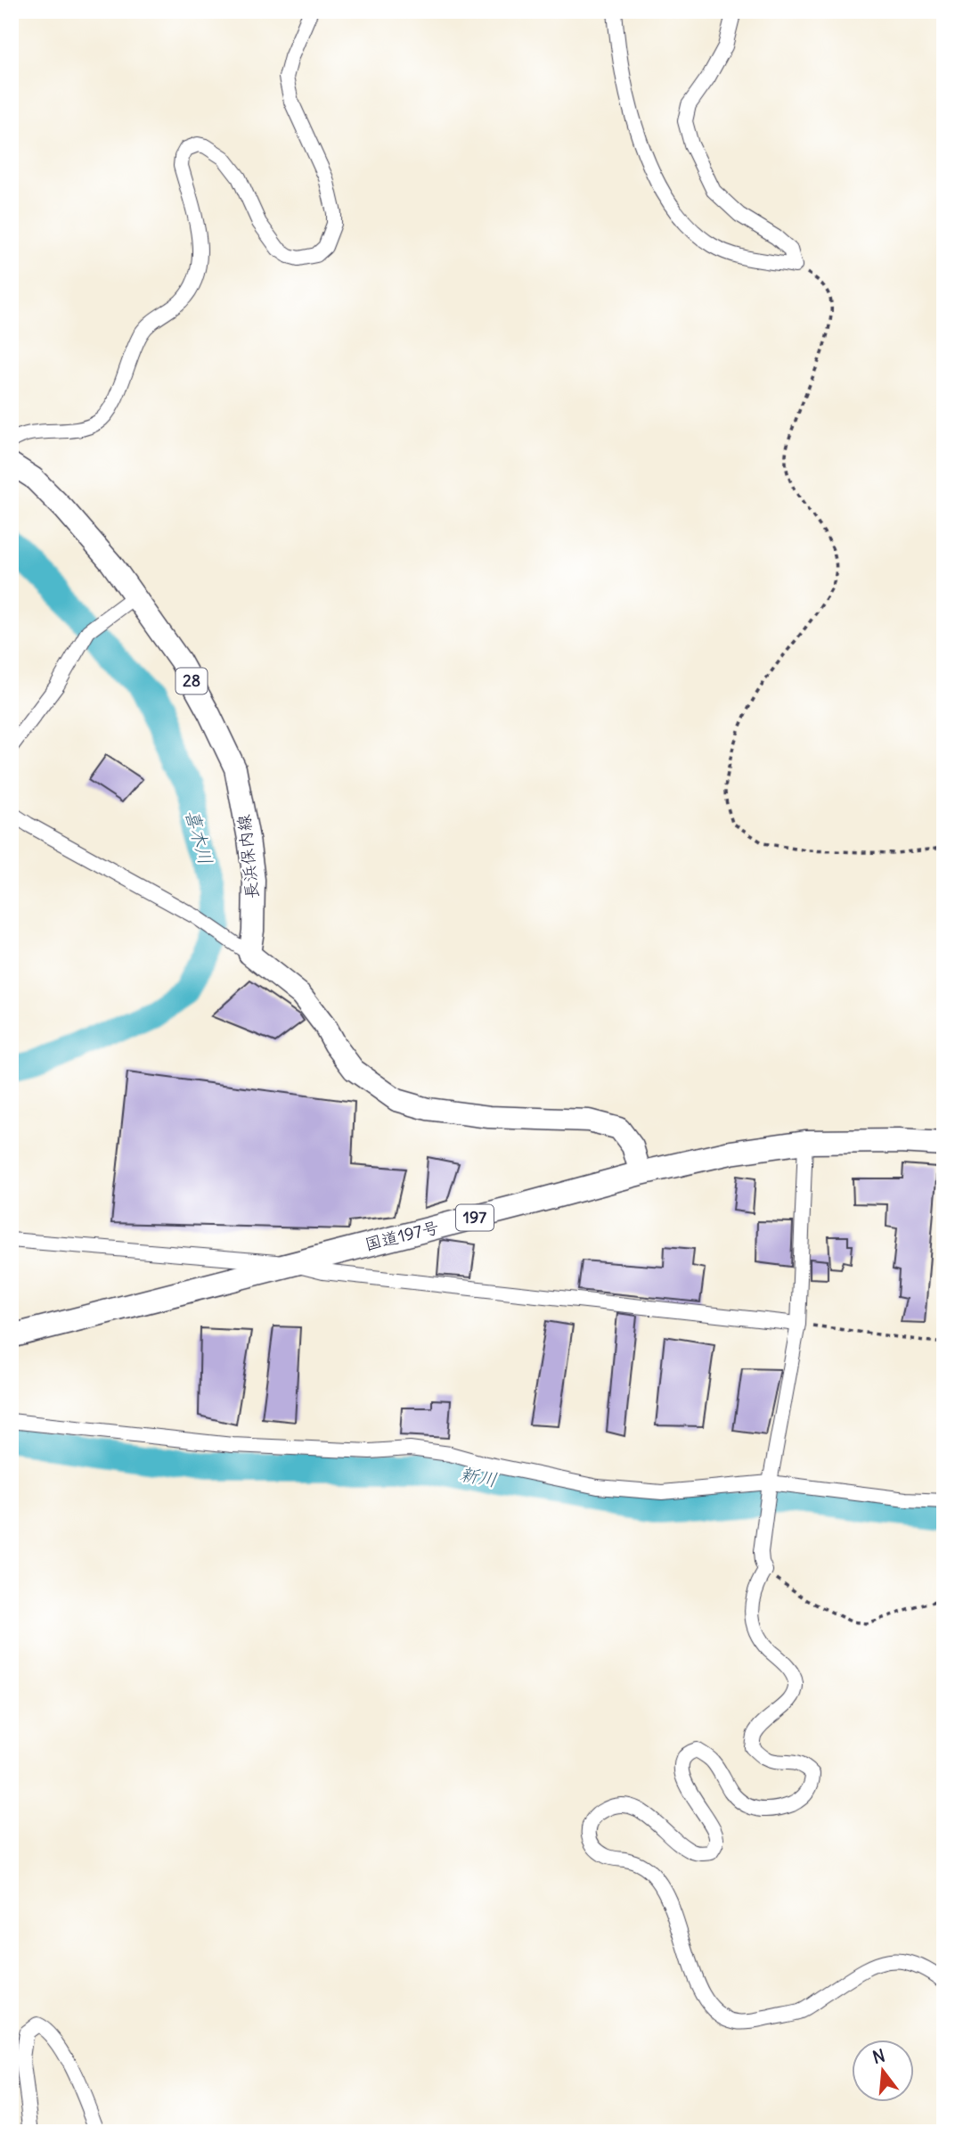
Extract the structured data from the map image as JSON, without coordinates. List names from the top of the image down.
{
  "streets": {
    "highway": ["197", "国道197号"],
    "main road": ["28", "長浜保内線"]
  },
  "water": ["喜木川", "新川"],
  "north": "top"
}
